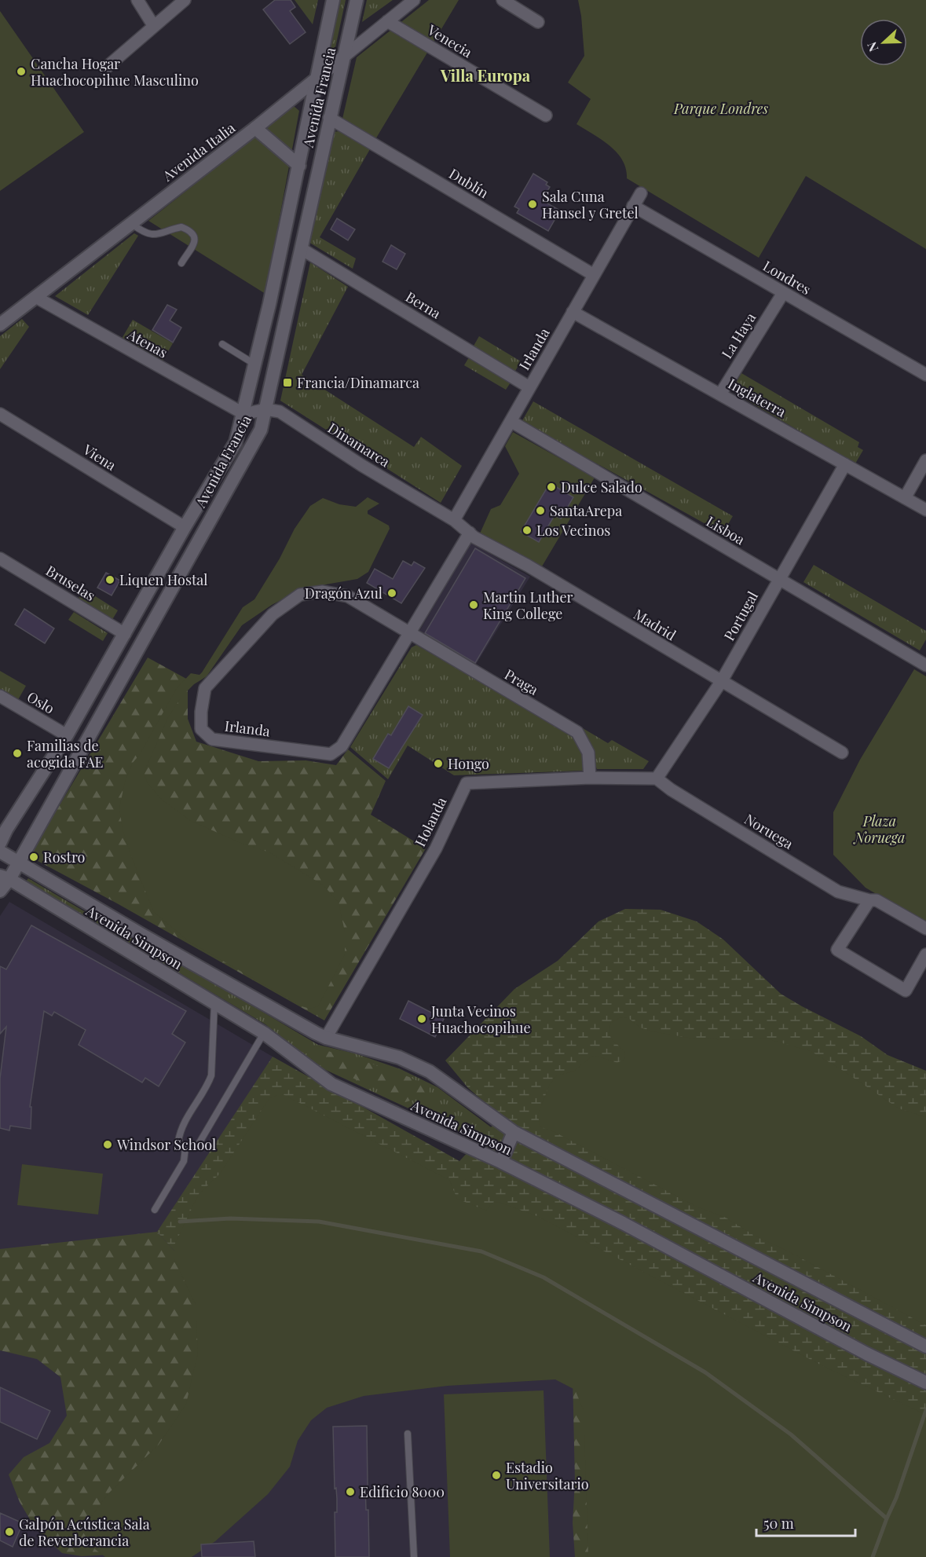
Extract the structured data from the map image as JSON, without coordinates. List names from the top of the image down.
{
  "streets": {
    "main road": ["Avenida Francia", "Avenida Italia", "Avenida Simpson"],
    "street": [
      "Venecia",
      "Dublín",
      "Londres",
      "Berna",
      "La Haya",
      "Atenas",
      "Irlanda",
      "Inglaterra",
      "Dinamarca",
      "Viena",
      "Lisboa",
      "Bruselas",
      "Portugal",
      "Madrid",
      "Praga",
      "Oslo",
      "Holanda",
      "Noruega"
    ]
  },
  "crossings": [
    ["Venecia", "Avenida Italia"],
    ["Avenida Francia", "Avenida Italia"],
    ["Avenida Francia", "Dublín"],
    ["Avenida Francia", "Berna"],
    ["Avenida Francia", "Atenas"],
    ["Avenida Francia", "Dinamarca"],
    ["Avenida Francia", "Viena"],
    ["Avenida Francia", "Bruselas"],
    ["Avenida Francia", "Oslo"],
    ["Avenida Francia", "Avenida Simpson"],
    ["Avenida Italia", "Atenas"],
    ["Dublín", "Irlanda"],
    ["Londres", "La Haya"],
    ["Londres", "Irlanda"],
    ["Berna", "Irlanda"],
    ["La Haya", "Inglaterra"],
    ["Irlanda", "Inglaterra"],
    ["Irlanda", "Dinamarca"],
    ["Irlanda", "Lisboa"],
    ["Irlanda", "Madrid"],
    ["Irlanda", "Praga"],
    ["Inglaterra", "Portugal"],
    ["Dinamarca", "Madrid"],
    ["Lisboa", "Portugal"],
    ["Portugal", "Madrid"],
    ["Portugal", "Holanda"],
    ["Portugal", "Noruega"],
    ["Praga", "Holanda"],
    ["Holanda", "Noruega"],
    ["Holanda", "Avenida Simpson"]
  ],
  "districts": ["Villa Europa"],
  "parks": ["Parque Londres", "Plaza Noruega"],
  "places": {
    "other": [
      "Cancha Hogar Huachocopihue Masculino",
      "Sala Cuna Hansel y Gretel",
      "Dulce Salado",
      "SantaArepa",
      "Los Vecinos",
      "Liquen Hostal",
      "Dragón Azul",
      "Martin Luther King College",
      "Familias de acogida FAE",
      "Hongo",
      "Rostro",
      "Junta Vecinos Huachocopihue",
      "Windsor School",
      "Estadio Universitario",
      "Edificio 8000",
      "Galpón Acústica Sala de Reverberancia"
    ],
    "transit": ["Francia/Dinamarca"]
  },
  "scale_bar": "50 m",
  "north": "left"
}
